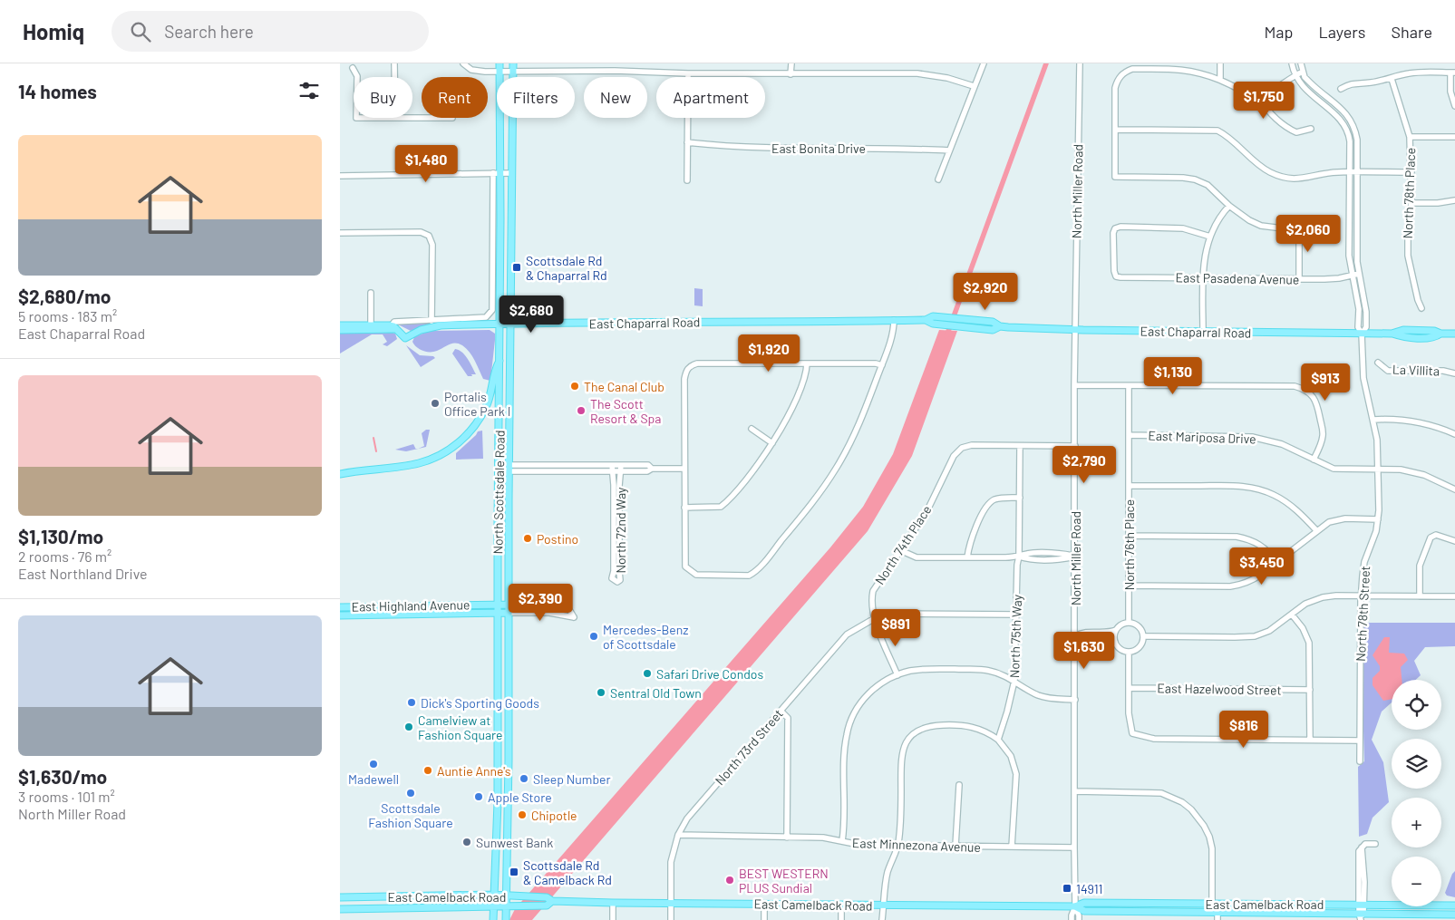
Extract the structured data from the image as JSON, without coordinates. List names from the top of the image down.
{
  "streets": {
    "main road": [
      "East Chaparral Road",
      "North Scottsdale Road",
      "East Highland Avenue",
      "East Camelback Road"
    ],
    "street": [
      "East Bonita Drive",
      "North Miller Road",
      "North 78th Place",
      "East Pasadena Avenue",
      "La Villita",
      "East Mariposa Drive",
      "North 72nd Way",
      "North 74th Place",
      "North 76th Place",
      "North 78th Street",
      "North 75th Way",
      "East Hazelwood Street",
      "North 73rd Street",
      "East Minnezona Avenue"
    ]
  },
  "crossings": [
    ["North Miller Road", "East Chaparral Road"],
    ["North Miller Road", "East Minnezona Avenue"],
    ["North Miller Road", "East Camelback Road"],
    ["East Pasadena Avenue", "North 78th Street"],
    ["East Chaparral Road", "North Scottsdale Road"],
    ["East Chaparral Road", "North 78th Street"],
    ["East Mariposa Drive", "North 76th Place"],
    ["East Mariposa Drive", "North 78th Street"],
    ["North Scottsdale Road", "East Highland Avenue"],
    ["North Scottsdale Road", "East Camelback Road"],
    ["North 74th Place", "North 75th Way"],
    ["North 74th Place", "North 73rd Street"],
    ["North 75th Way", "North 73rd Street"],
    ["North 75th Way", "East Minnezona Avenue"],
    ["North 73rd Street", "East Minnezona Avenue"],
    ["North 73rd Street", "East Camelback Road"]
  ],
  "places": {
    "transit": ["Scottsdale Rd & Chaparral Rd", "Scottsdale Rd & Camelback Rd", "14911"],
    "other": [
      "The Canal Club",
      "Portalis Office Park I",
      "The Scott Resort & Spa",
      "Postino",
      "Mercedes-Benz of Scottsdale",
      "Safari Drive Condos",
      "Sentral Old Town",
      "Dick's Sporting Goods",
      "Camelview at Fashion Square",
      "Madewell",
      "Auntie Anne's",
      "Sleep Number",
      "Scottsdale Fashion Square",
      "Apple Store",
      "Chipotle",
      "Sunwest Bank",
      "BEST WESTERN PLUS Sundial"
    ]
  },
  "page": {
    "header": "Homiq",
    "search": "Search here",
    "nav": ["Map", "Layers", "Share"],
    "heading": "14 homes",
    "chip": [
      "Buy",
      "Rent",
      "Filters",
      "New",
      "Apartment"
    ],
    "price": [
      "$1,750",
      "$1,480",
      "$2,060",
      "$2,920",
      "$2,680",
      "$1,920",
      "$1,130",
      "$913",
      "$2,790",
      "$3,450",
      "$2,390",
      "$891",
      "$1,630",
      "$816"
    ],
    "list": [
      {
        "name": "$2,680/mo",
        "note": "5 rooms · 183 m² · East Chaparral Road"
      },
      {
        "name": "$1,130/mo",
        "note": "2 rooms · 76 m² · East Northland Drive"
      },
      {
        "name": "$1,630/mo",
        "note": "3 rooms · 101 m² · North Miller Road"
      }
    ],
    "map_buttons": ["+", "−"]
  }
}
